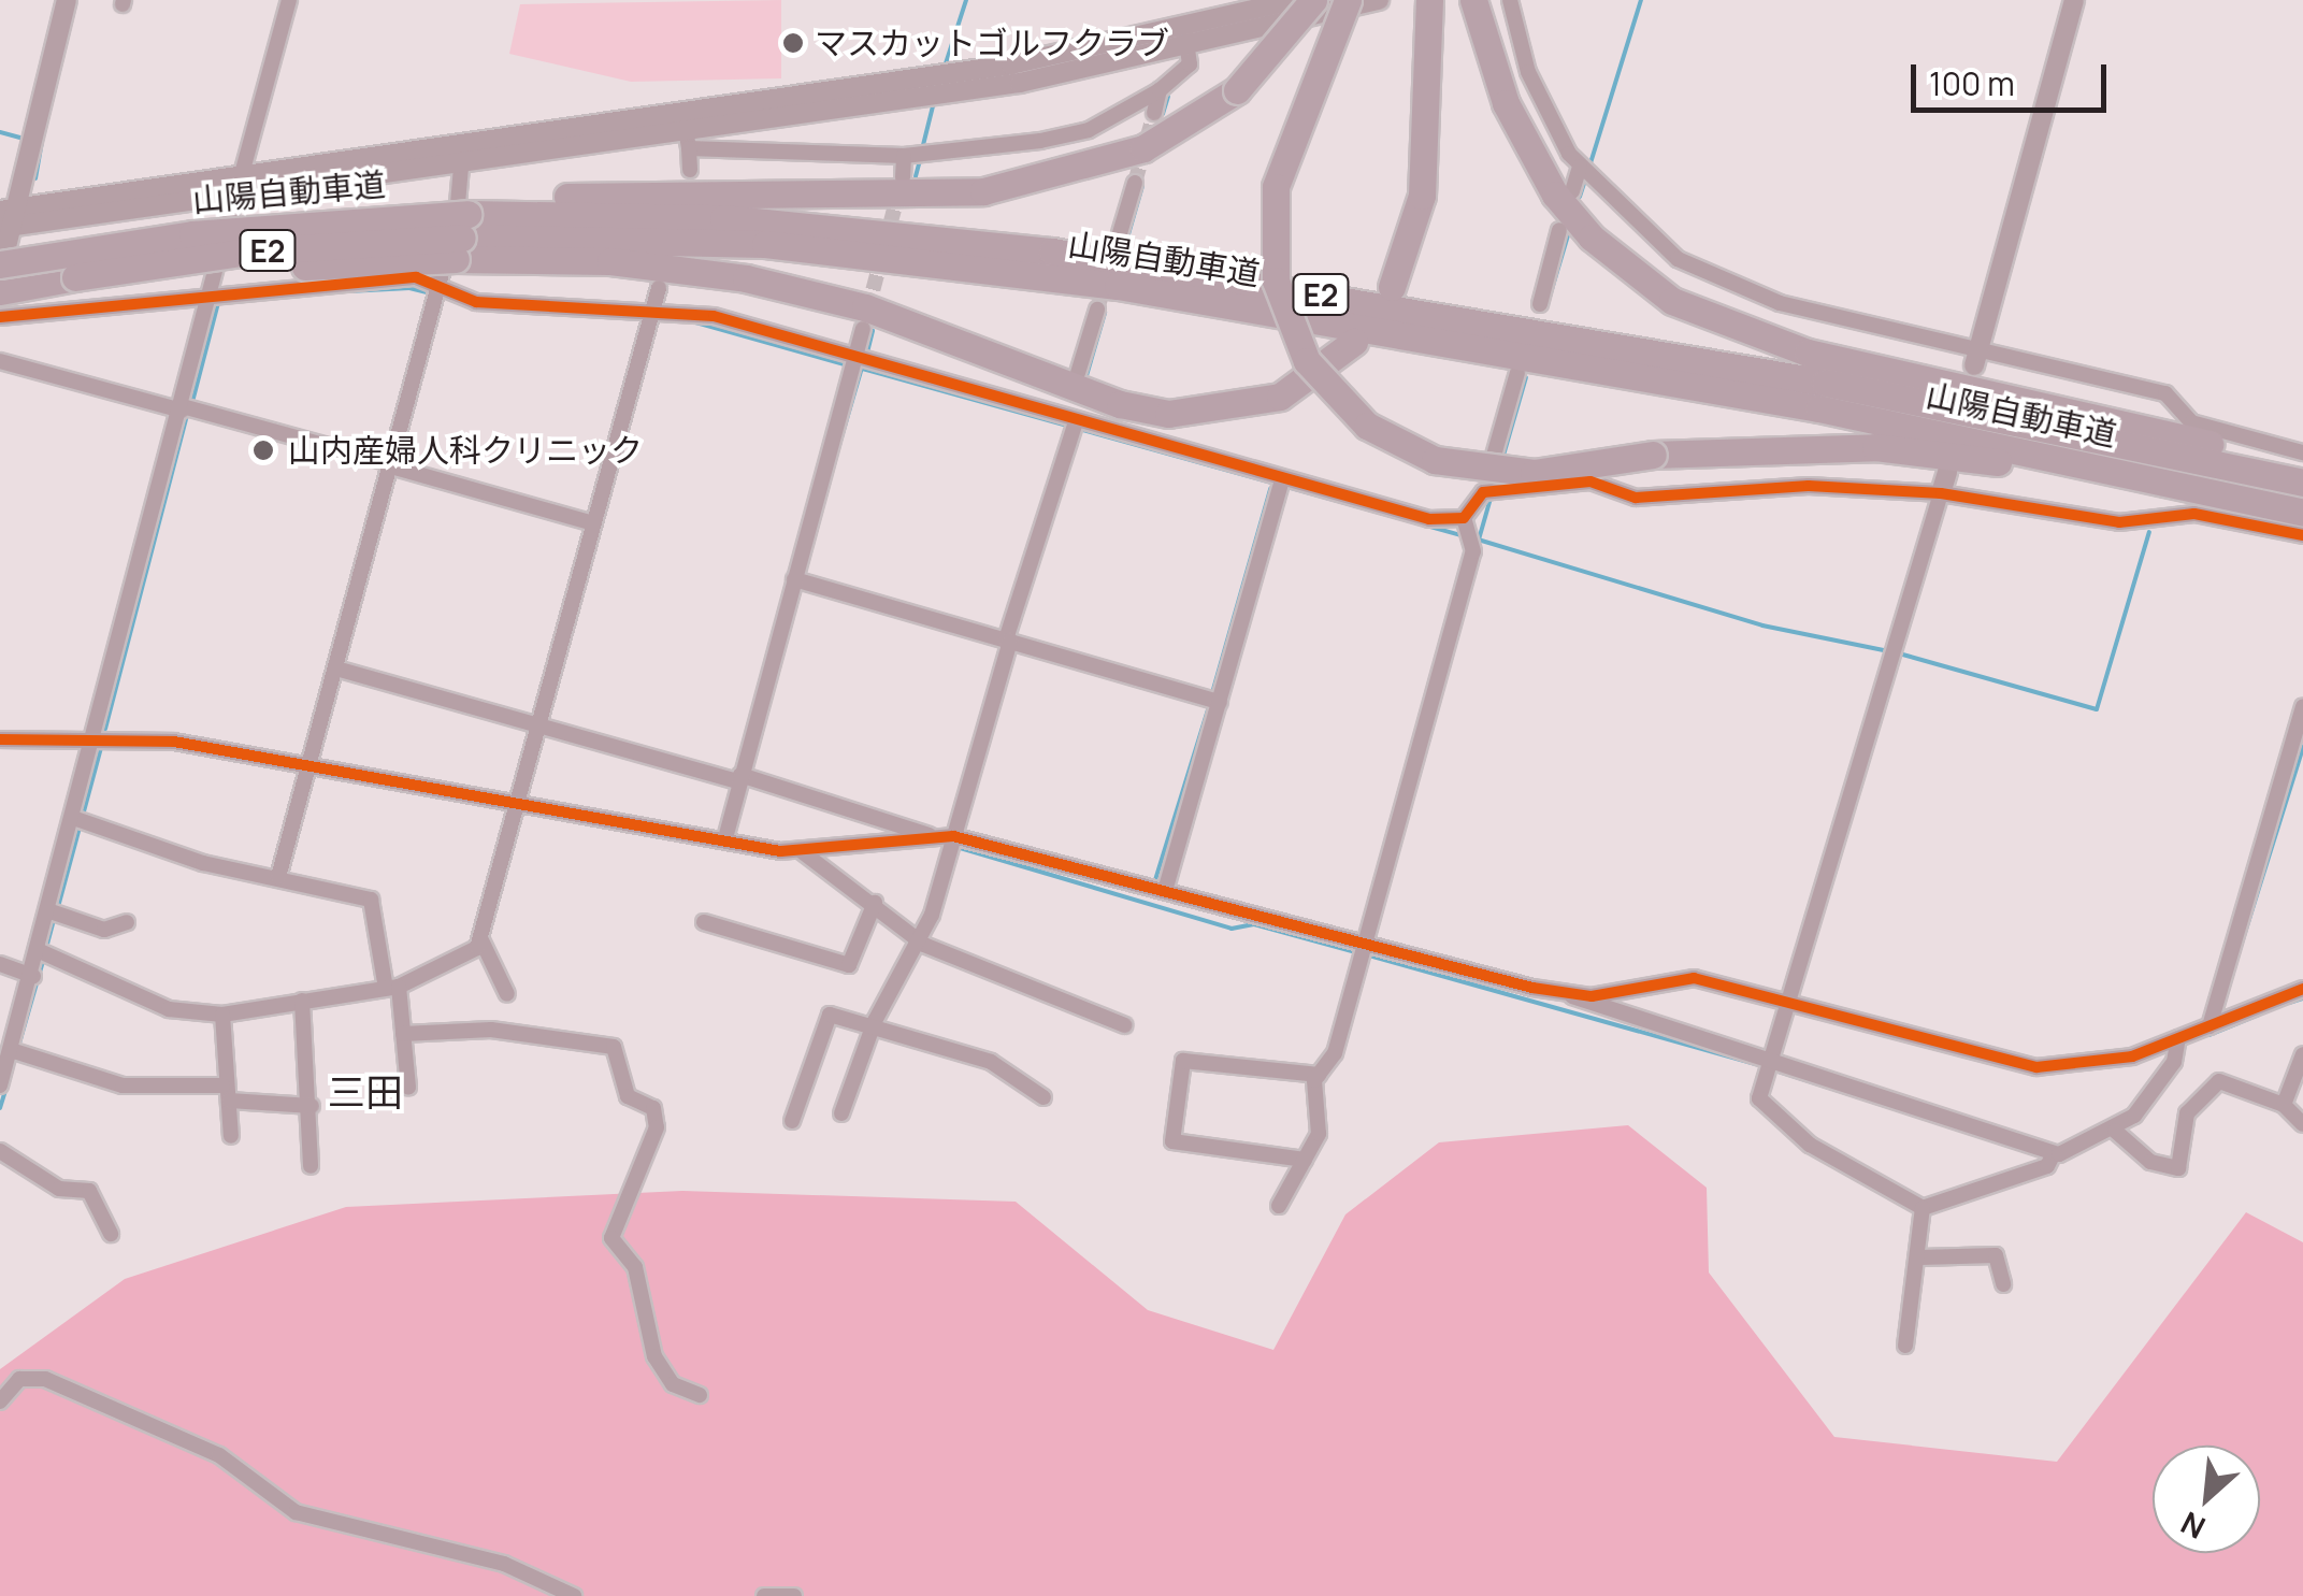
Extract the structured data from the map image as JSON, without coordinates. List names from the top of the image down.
{
  "streets": {
    "highway": ["山陽自動車道", "E2"]
  },
  "districts": ["三田"],
  "places": ["マスカットゴルフクラブ", "山内産婦人科クリニック"],
  "scale_bar": "100 m",
  "north": "bottom left"
}
